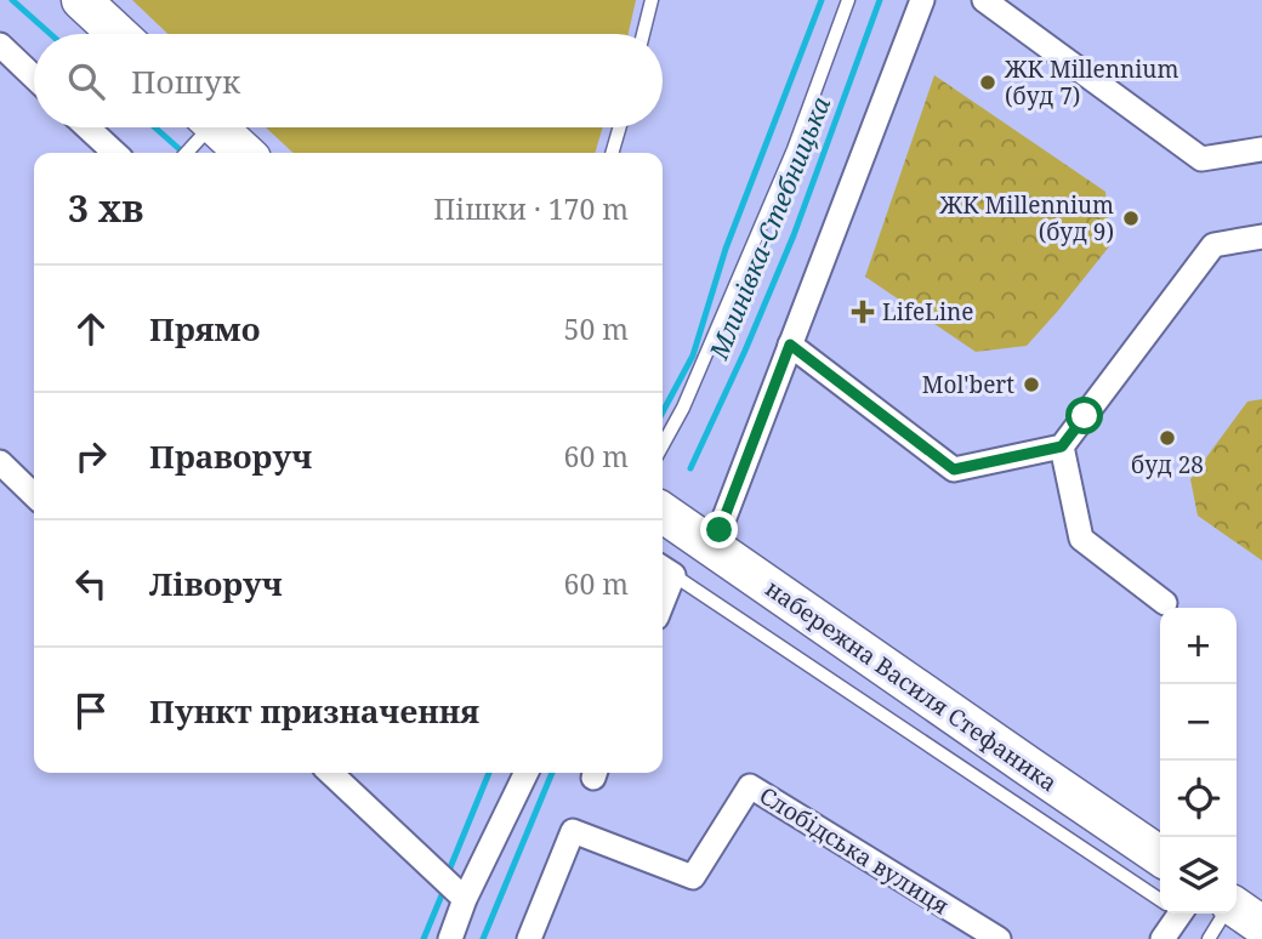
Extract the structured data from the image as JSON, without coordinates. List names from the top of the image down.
{
  "streets": {
    "main road": ["набережна Василя Стефаника"],
    "street": ["Слобідська вулиця"]
  },
  "water": ["Млинівка-Стебницька"],
  "places": {
    "other": [
      "ЖК Millennium (буд 7)",
      "ЖК Millennium (буд 9)",
      "Mol'bert",
      "буд 28"
    ],
    "health": ["LifeLine"]
  },
  "page": {
    "search": "Пошук",
    "heading": ["3 хв", "Пішки · 170 m"],
    "list": [
      ["Прямо", "50 m"],
      ["Праворуч", "60 m"],
      ["Ліворуч", "60 m"],
      "Пункт призначення"
    ],
    "map_buttons": ["+", "−"]
  }
}
